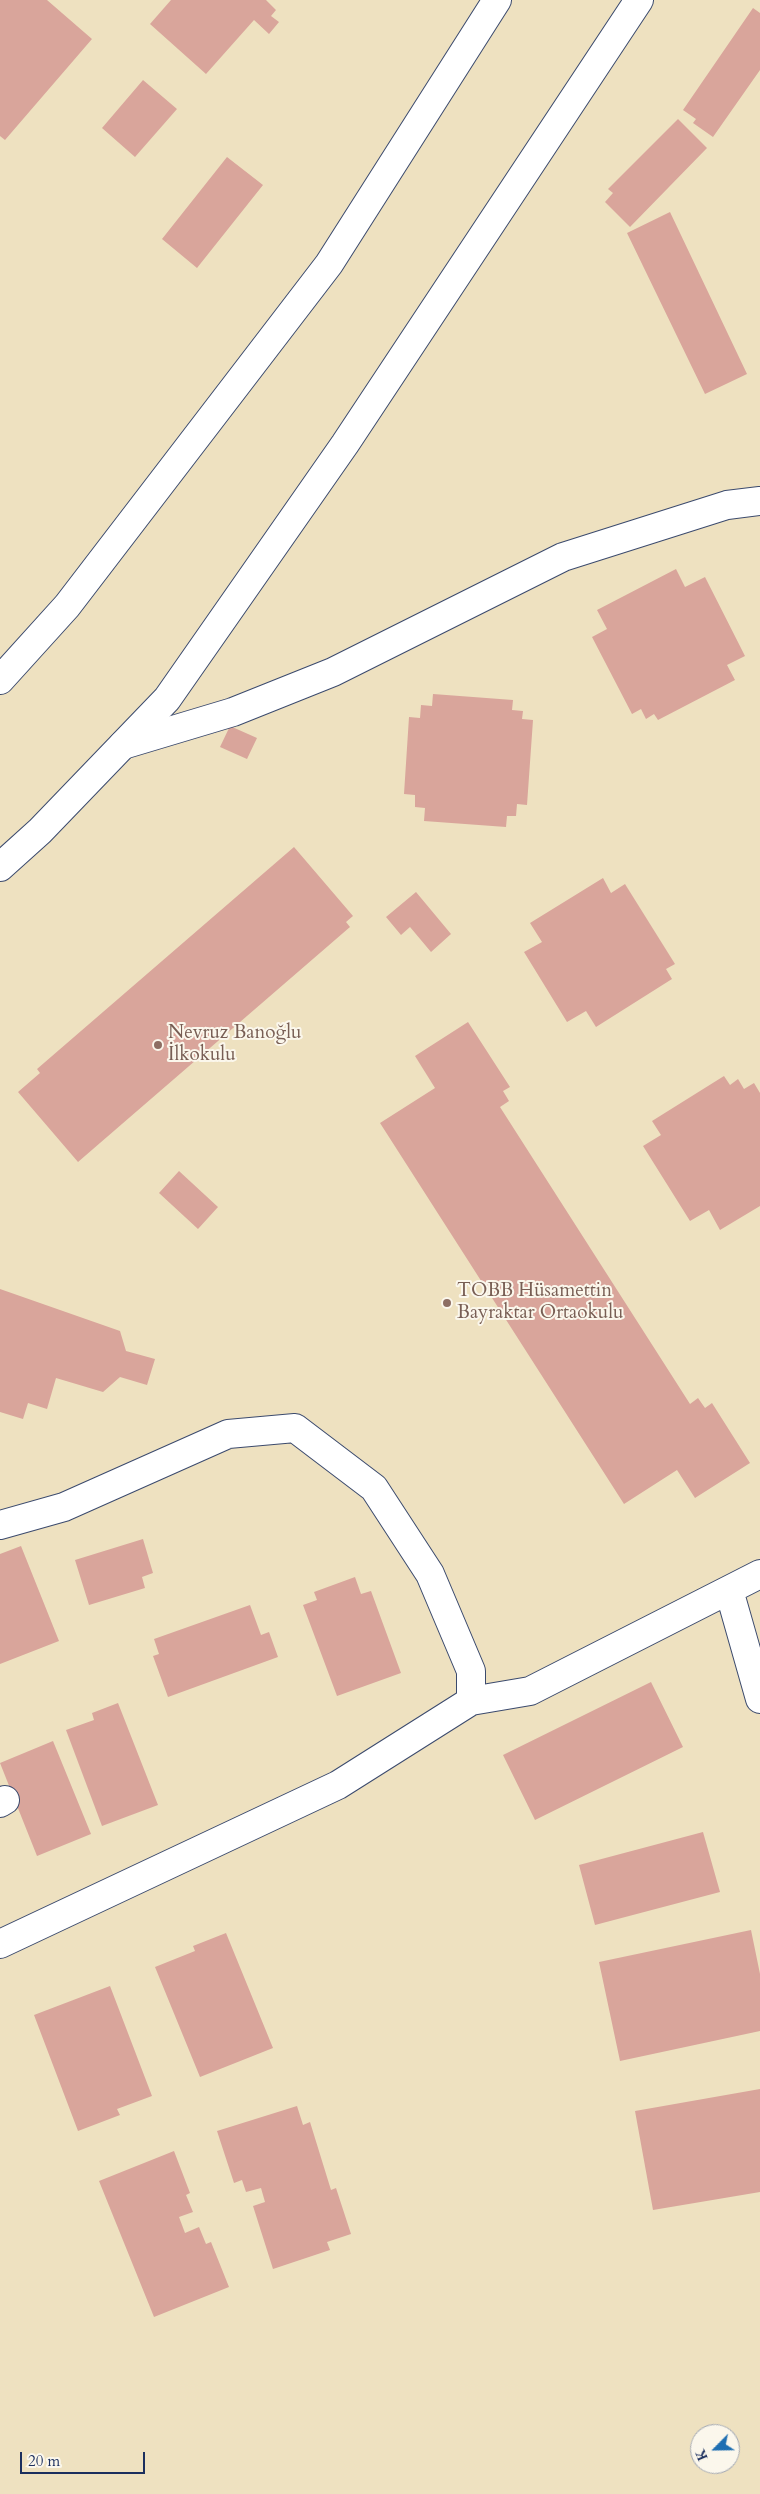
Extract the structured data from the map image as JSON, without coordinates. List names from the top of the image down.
{
  "places": ["Nevruz Banoğlu İlkokulu", "TOBB Hüsamettin Bayraktar Ortaokulu"],
  "scale_bar": "20 m",
  "north": "bottom left"
}
